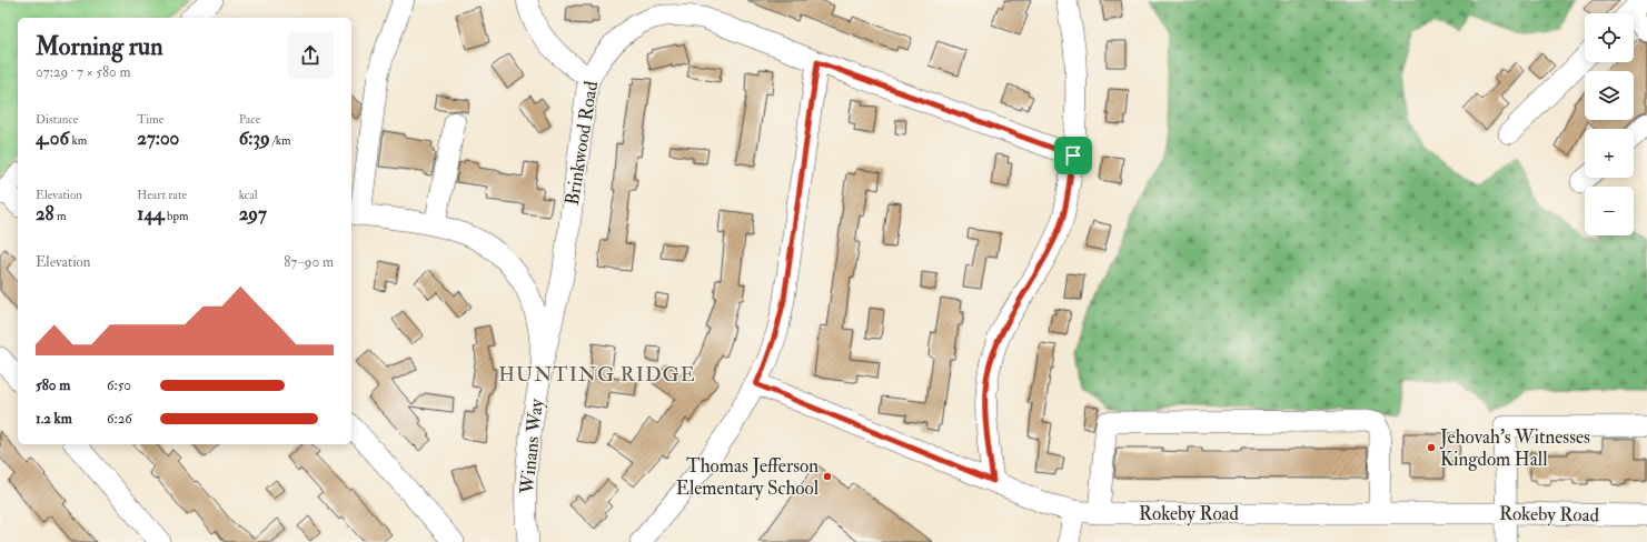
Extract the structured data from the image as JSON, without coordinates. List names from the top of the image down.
{
  "streets": {
    "street": ["Brinkwood Road", "Winans Way", "Rokeby Road"]
  },
  "crossings": [
    ["Brinkwood Road", "Winans Way"]
  ],
  "districts": ["HUNTING RIDGE"],
  "places": ["Jehovah's Witnesses Kingdom Hall", "Thomas Jefferson Elementary School"],
  "page": {
    "map_buttons": ["+", "−"],
    "heading": ["Morning run", "07:29 · 7 × 580 m"],
    "stats": [
      ["Distance", "4.06 km"],
      ["Time", "27:00"],
      ["Pace", "6:39 /km"],
      ["Elevation", "28 m"],
      ["Heart rate", "144 bpm"],
      ["kcal", "297"]
    ],
    "chart": ["Elevation", "87–90 m"],
    "list": [
      {
        "name": "580 m",
        "note": "6:50"
      },
      {
        "name": "1.2 km",
        "note": "6:26"
      }
    ]
  }
}
